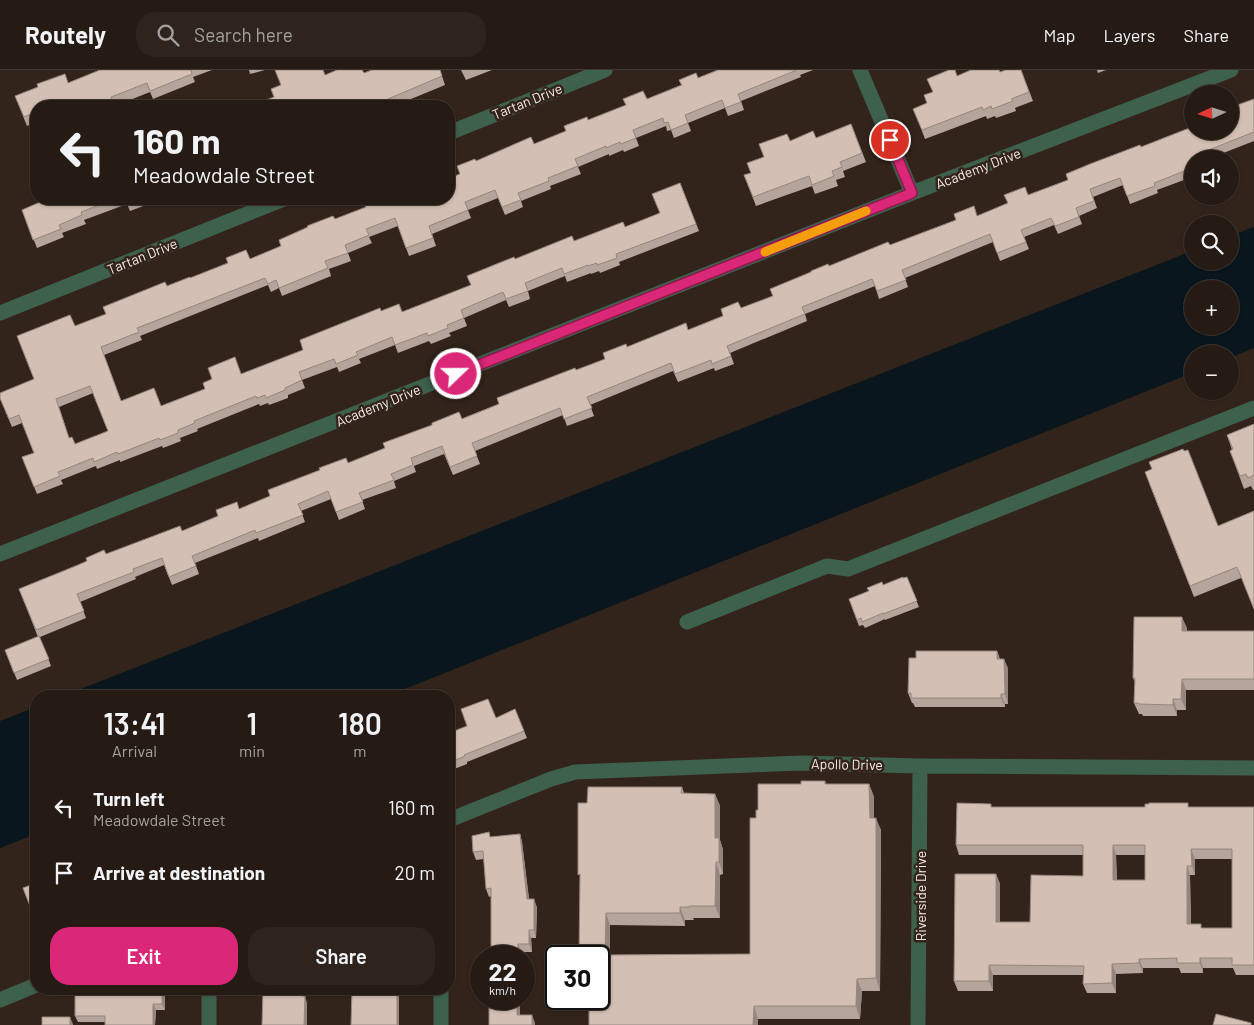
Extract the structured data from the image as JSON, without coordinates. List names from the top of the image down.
{
  "streets": {
    "street": [
      "Tartan Drive",
      "Academy Drive",
      "Apollo Drive",
      "Riverside Drive"
    ]
  },
  "crossings": [
    ["Apollo Drive", "Riverside Drive"]
  ],
  "north": "left",
  "page": {
    "header": "Routely",
    "search": "Search here",
    "nav": ["Map", "Layers", "Share"],
    "map_buttons": ["+", "−"],
    "turn": ["160 m", "Meadowdale Street"],
    "eta": [
      "13:41",
      "Arrival",
      "1",
      "min",
      "180",
      "m"
    ],
    "list": [
      {
        "name": "Turn left",
        "note": "Meadowdale Street",
        "value": "160 m"
      },
      {
        "name": "Arrive at destination",
        "value": "20 m"
      }
    ],
    "buttons": ["Exit", "Share"],
    "speed": "22 km/h",
    "limit": "30"
  }
}
